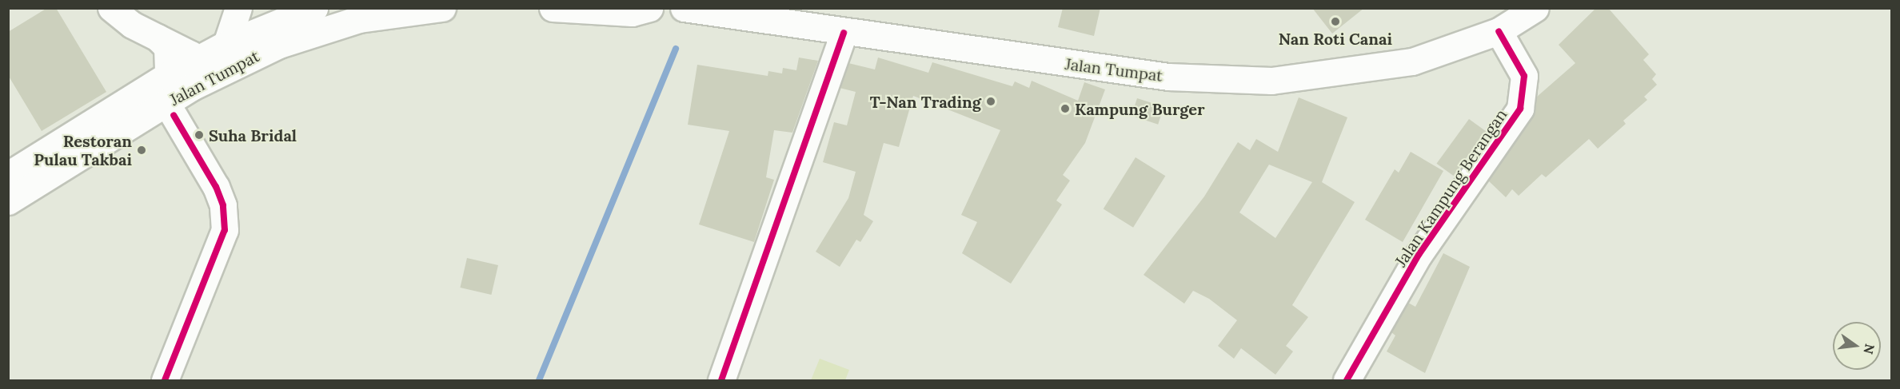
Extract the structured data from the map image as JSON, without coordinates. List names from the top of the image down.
{
  "streets": {
    "main road": ["Jalan Tumpat", "Jalan Kampung Berangan"]
  },
  "crossings": [
    ["Jalan Tumpat", "Jalan Kampung Berangan"]
  ],
  "places": [
    "Nan Roti Canai",
    "T-Nan Trading",
    "Kampung Burger",
    "Suha Bridal",
    "Restoran Pulau Takbai"
  ],
  "north": "right"
}
